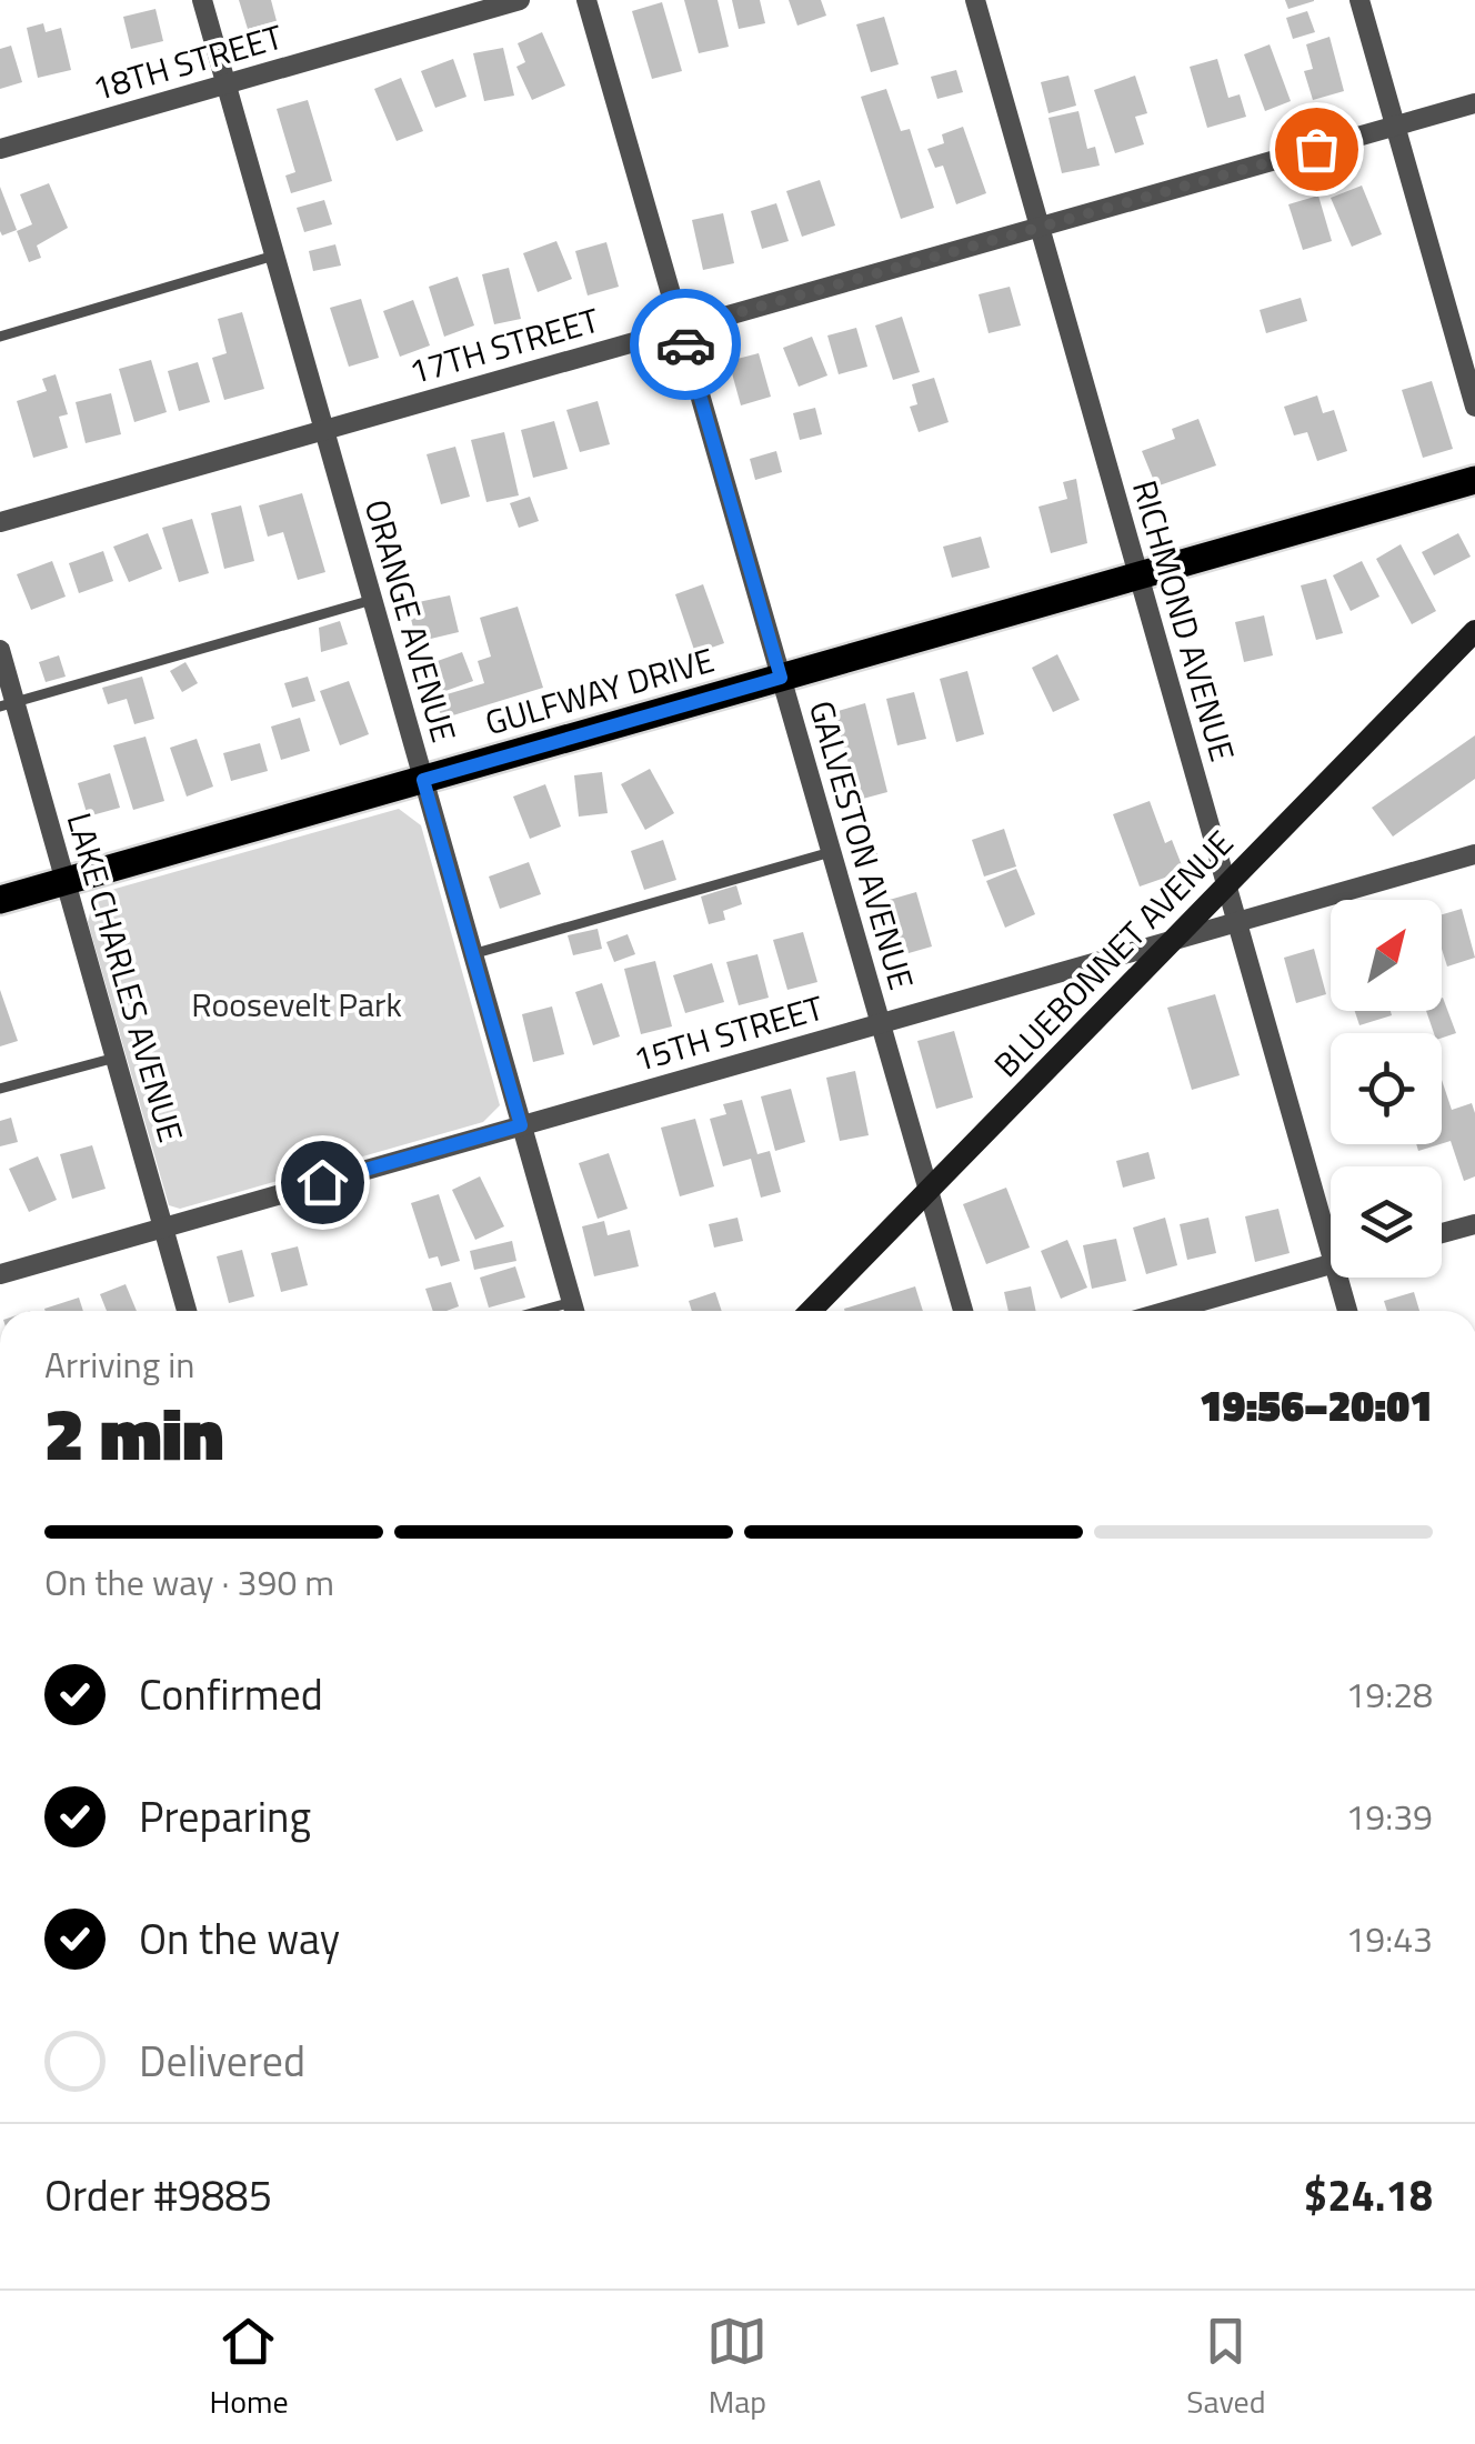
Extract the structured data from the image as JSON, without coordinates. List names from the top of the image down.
{
  "streets": {
    "main road": ["GULFWAY DRIVE"],
    "street": [
      "18TH STREET",
      "17TH STREET",
      "ORANGE AVENUE",
      "RICHMOND AVENUE",
      "GALVESTON AVENUE",
      "BLUEBONNET AVENUE",
      "LAKE CHARLES AVENUE",
      "15TH STREET"
    ]
  },
  "crossings": [
    ["18TH STREET", "ORANGE AVENUE"],
    ["17TH STREET", "ORANGE AVENUE"],
    ["17TH STREET", "RICHMOND AVENUE"],
    ["17TH STREET", "GALVESTON AVENUE"],
    ["ORANGE AVENUE", "GULFWAY DRIVE"],
    ["ORANGE AVENUE", "15TH STREET"],
    ["RICHMOND AVENUE", "GULFWAY DRIVE"],
    ["RICHMOND AVENUE", "BLUEBONNET AVENUE"],
    ["RICHMOND AVENUE", "15TH STREET"],
    ["GULFWAY DRIVE", "GALVESTON AVENUE"],
    ["GULFWAY DRIVE", "LAKE CHARLES AVENUE"],
    ["GALVESTON AVENUE", "BLUEBONNET AVENUE"],
    ["GALVESTON AVENUE", "15TH STREET"],
    ["BLUEBONNET AVENUE", "15TH STREET"],
    ["LAKE CHARLES AVENUE", "15TH STREET"]
  ],
  "parks": ["Roosevelt Park"],
  "north": "top right",
  "page": {
    "heading": ["2 min", "Arriving in", "19:56–20:01"],
    "panel": ["Order #9885", "$24.18"],
    "bar": "On the way · 390 m",
    "list": [
      ["Confirmed", "19:28"],
      ["Preparing", "19:39"],
      ["On the way", "19:43"],
      "Delivered"
    ],
    "tabs": ["Home", "Map", "Saved"]
  }
}
